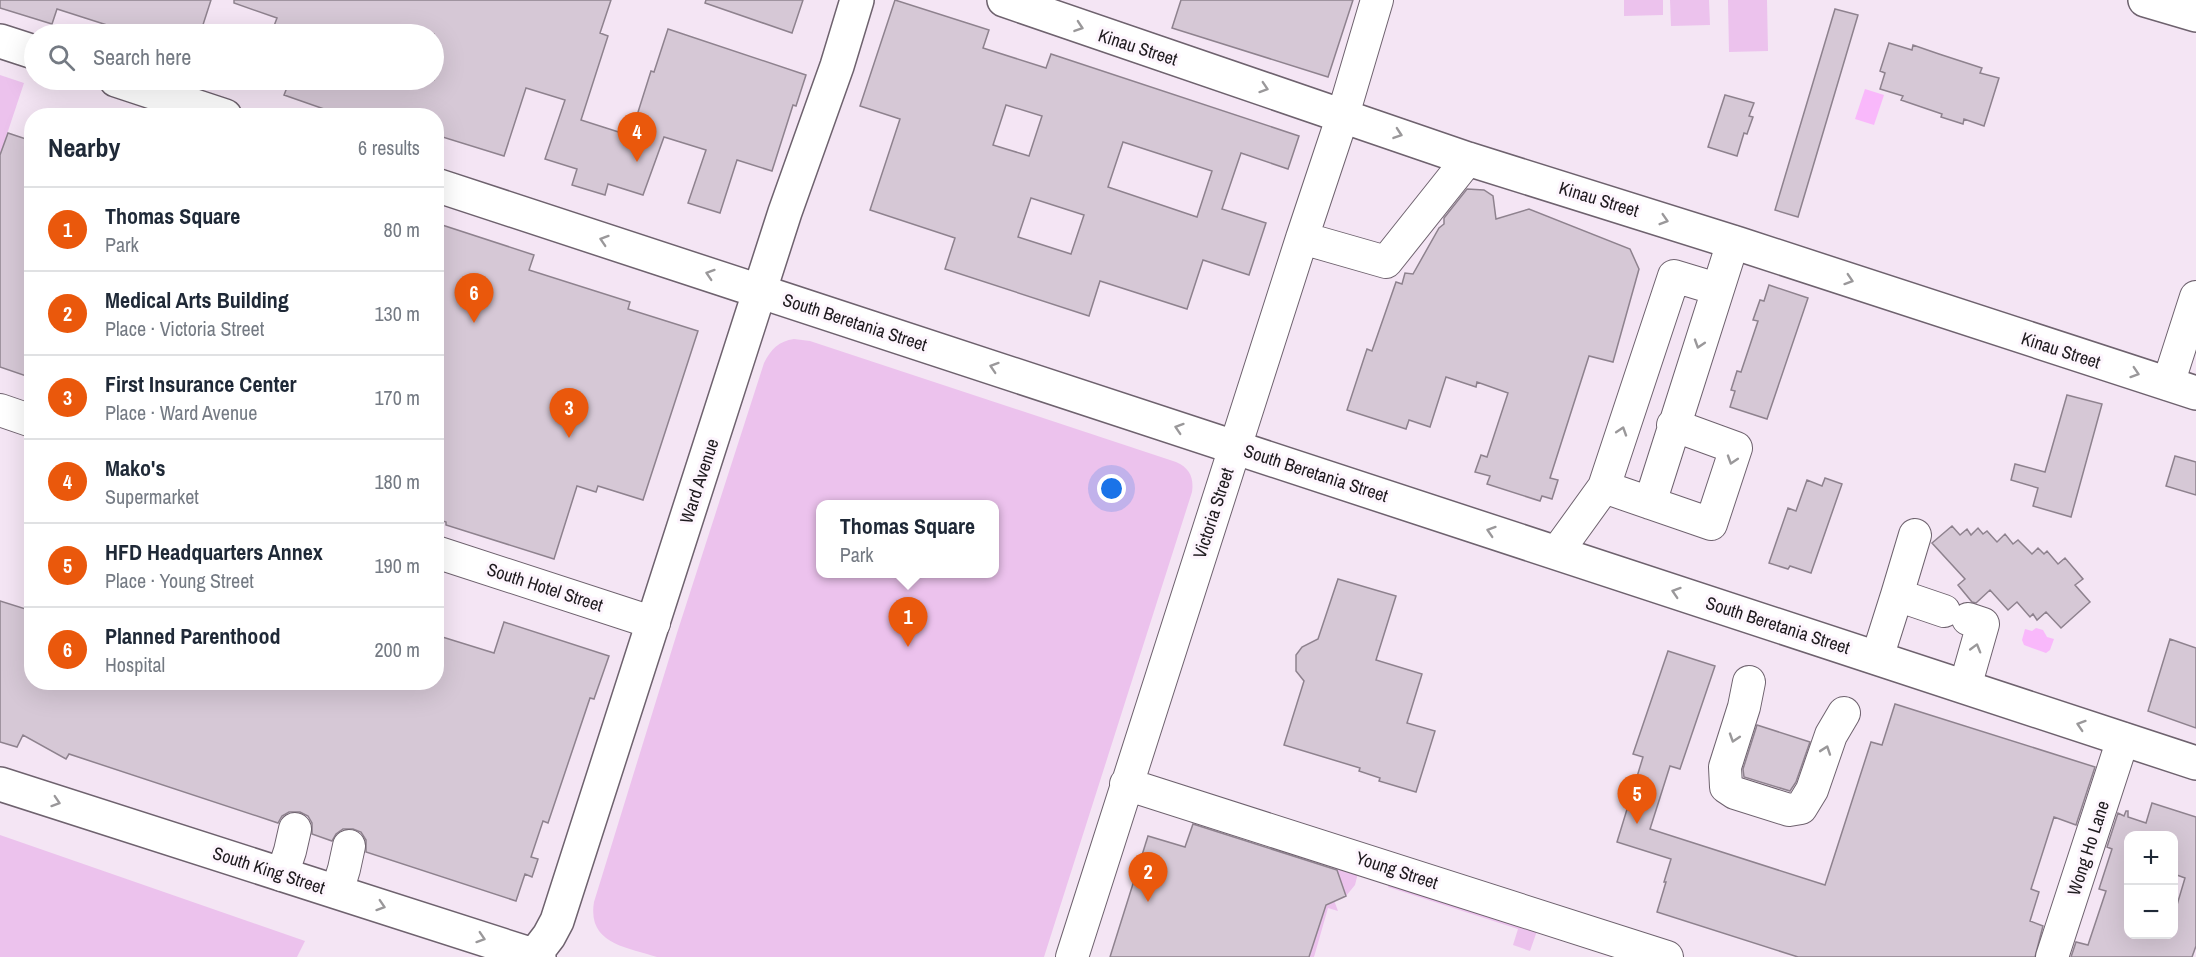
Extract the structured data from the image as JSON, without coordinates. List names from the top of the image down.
{
  "streets": {
    "main road": [
      "Kinau Street",
      "South Beretania Street",
      "Ward Avenue",
      "South King Street"
    ],
    "street": [
      "Victoria Street",
      "South Hotel Street",
      "Wong Ho Lane",
      "Young Street"
    ]
  },
  "crossings": [
    ["Kinau Street", "Victoria Street"],
    ["South Beretania Street", "Ward Avenue"],
    ["South Beretania Street", "Victoria Street"],
    ["South Beretania Street", "Wong Ho Lane"],
    ["Ward Avenue", "South Hotel Street"],
    ["Ward Avenue", "South King Street"],
    ["Victoria Street", "Young Street"]
  ],
  "one_way": ["Kinau Street", "South Beretania Street", "South King Street"],
  "page": {
    "search": "Search here",
    "heading": ["Nearby", "6 results"],
    "pins": [
      "4",
      "6",
      "3",
      "1",
      "5",
      "2"
    ],
    "list": [
      {
        "mark": "1",
        "name": "Thomas Square",
        "note": "Park",
        "value": "80 m"
      },
      {
        "mark": "2",
        "name": "Medical Arts Building",
        "note": "Place · Victoria Street",
        "value": "130 m"
      },
      {
        "mark": "3",
        "name": "First Insurance Center",
        "note": "Place · Ward Avenue",
        "value": "170 m"
      },
      {
        "mark": "4",
        "name": "Mako's",
        "note": "Supermarket",
        "value": "180 m"
      },
      {
        "mark": "5",
        "name": "HFD Headquarters Annex",
        "note": "Place · Young Street",
        "value": "190 m"
      },
      {
        "mark": "6",
        "name": "Planned Parenthood",
        "note": "Hospital",
        "value": "200 m"
      }
    ],
    "popup": ["Thomas Square", "Park"],
    "map_buttons": ["+", "−"]
  }
}
